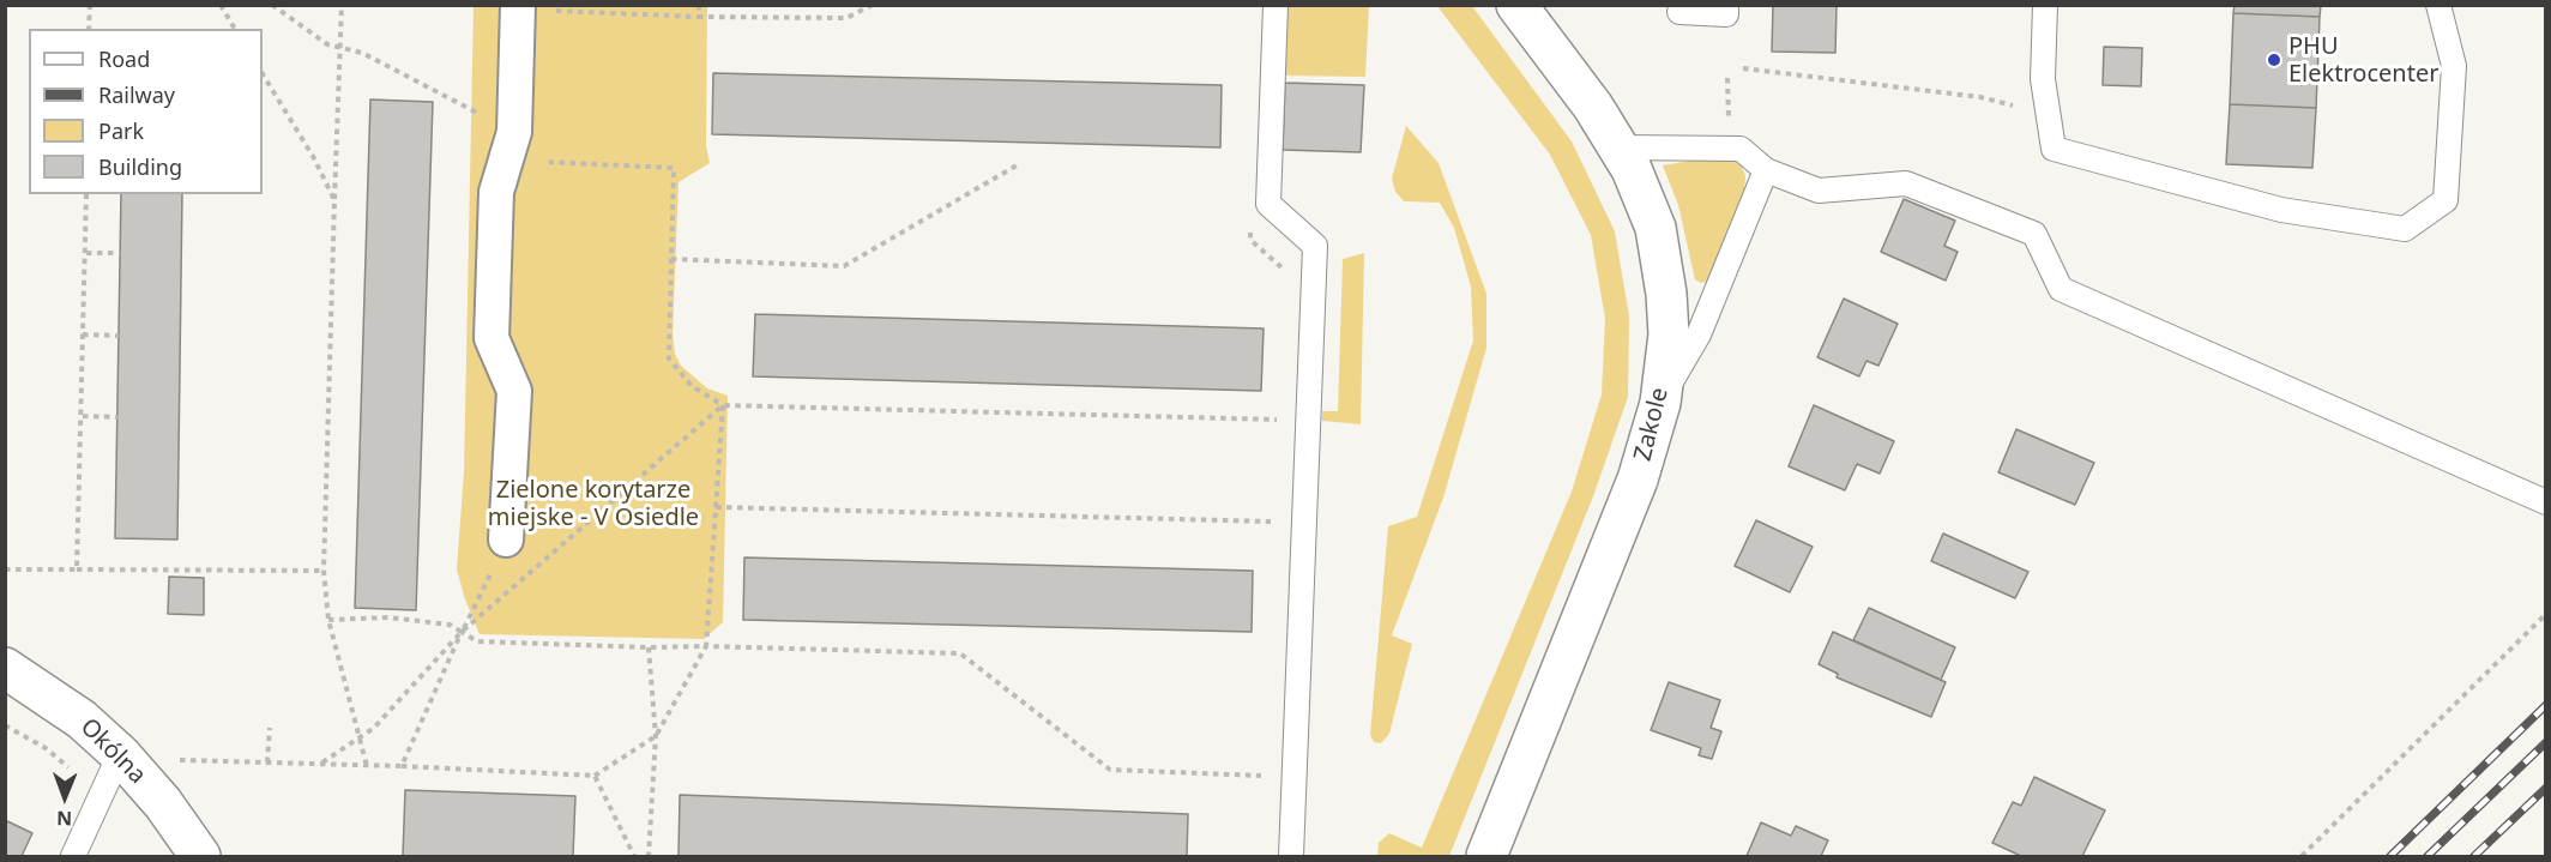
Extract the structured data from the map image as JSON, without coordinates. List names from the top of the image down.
{
  "streets": {
    "street": ["Zakole", "Okólna"]
  },
  "parks": ["Zielone korytarze miejske - V Osiedle"],
  "places": ["PHU Elektrocenter"],
  "legend": [
    "Road",
    "Railway",
    "Park",
    "Building"
  ],
  "north": "bottom"
}
